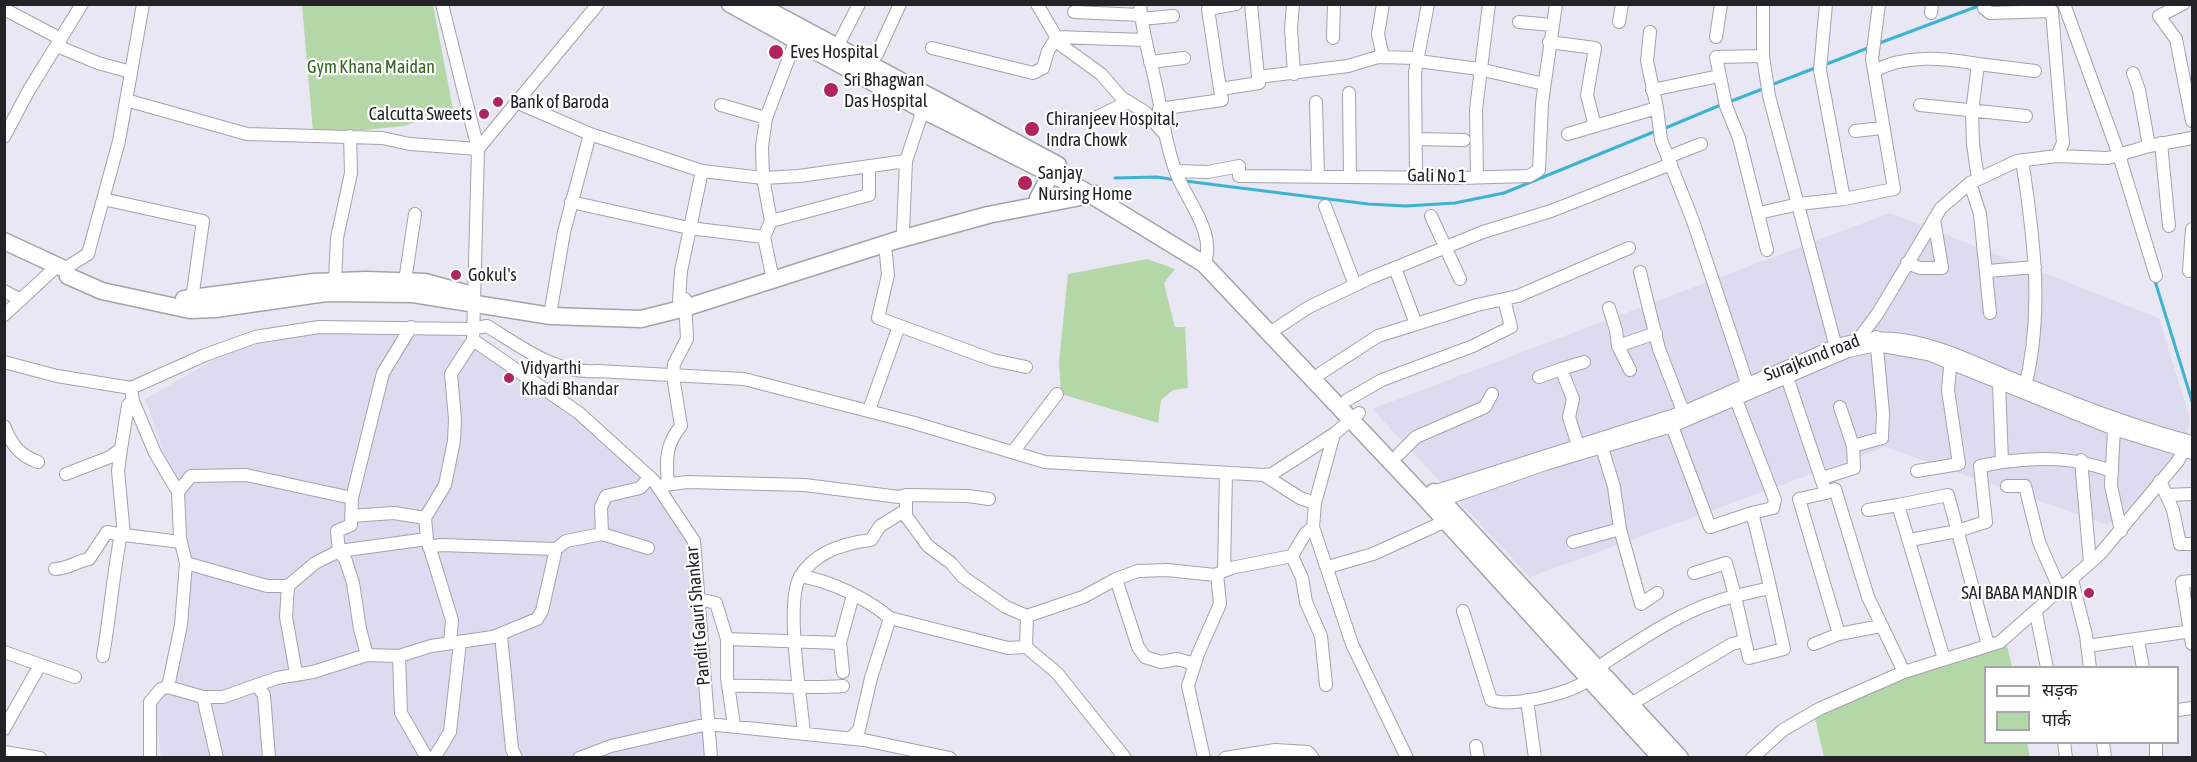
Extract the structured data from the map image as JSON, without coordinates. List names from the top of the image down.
{
  "streets": {
    "street": ["Gali No 1", "Surajkund road", "Pandit Gauri Shankar"]
  },
  "parks": ["Gym Khana Maidan"],
  "places": [
    "Eves Hospital",
    "Sri Bhagwan Das Hospital",
    "Bank of Baroda",
    "Calcutta Sweets",
    "Chiranjeev Hospital, Indra Chowk",
    "Sanjay Nursing Home",
    "Gokul's",
    "Vidyarthi Khadi Bhandar",
    "SAI BABA MANDIR"
  ],
  "legend": ["सड़क", "पार्क"]
}
